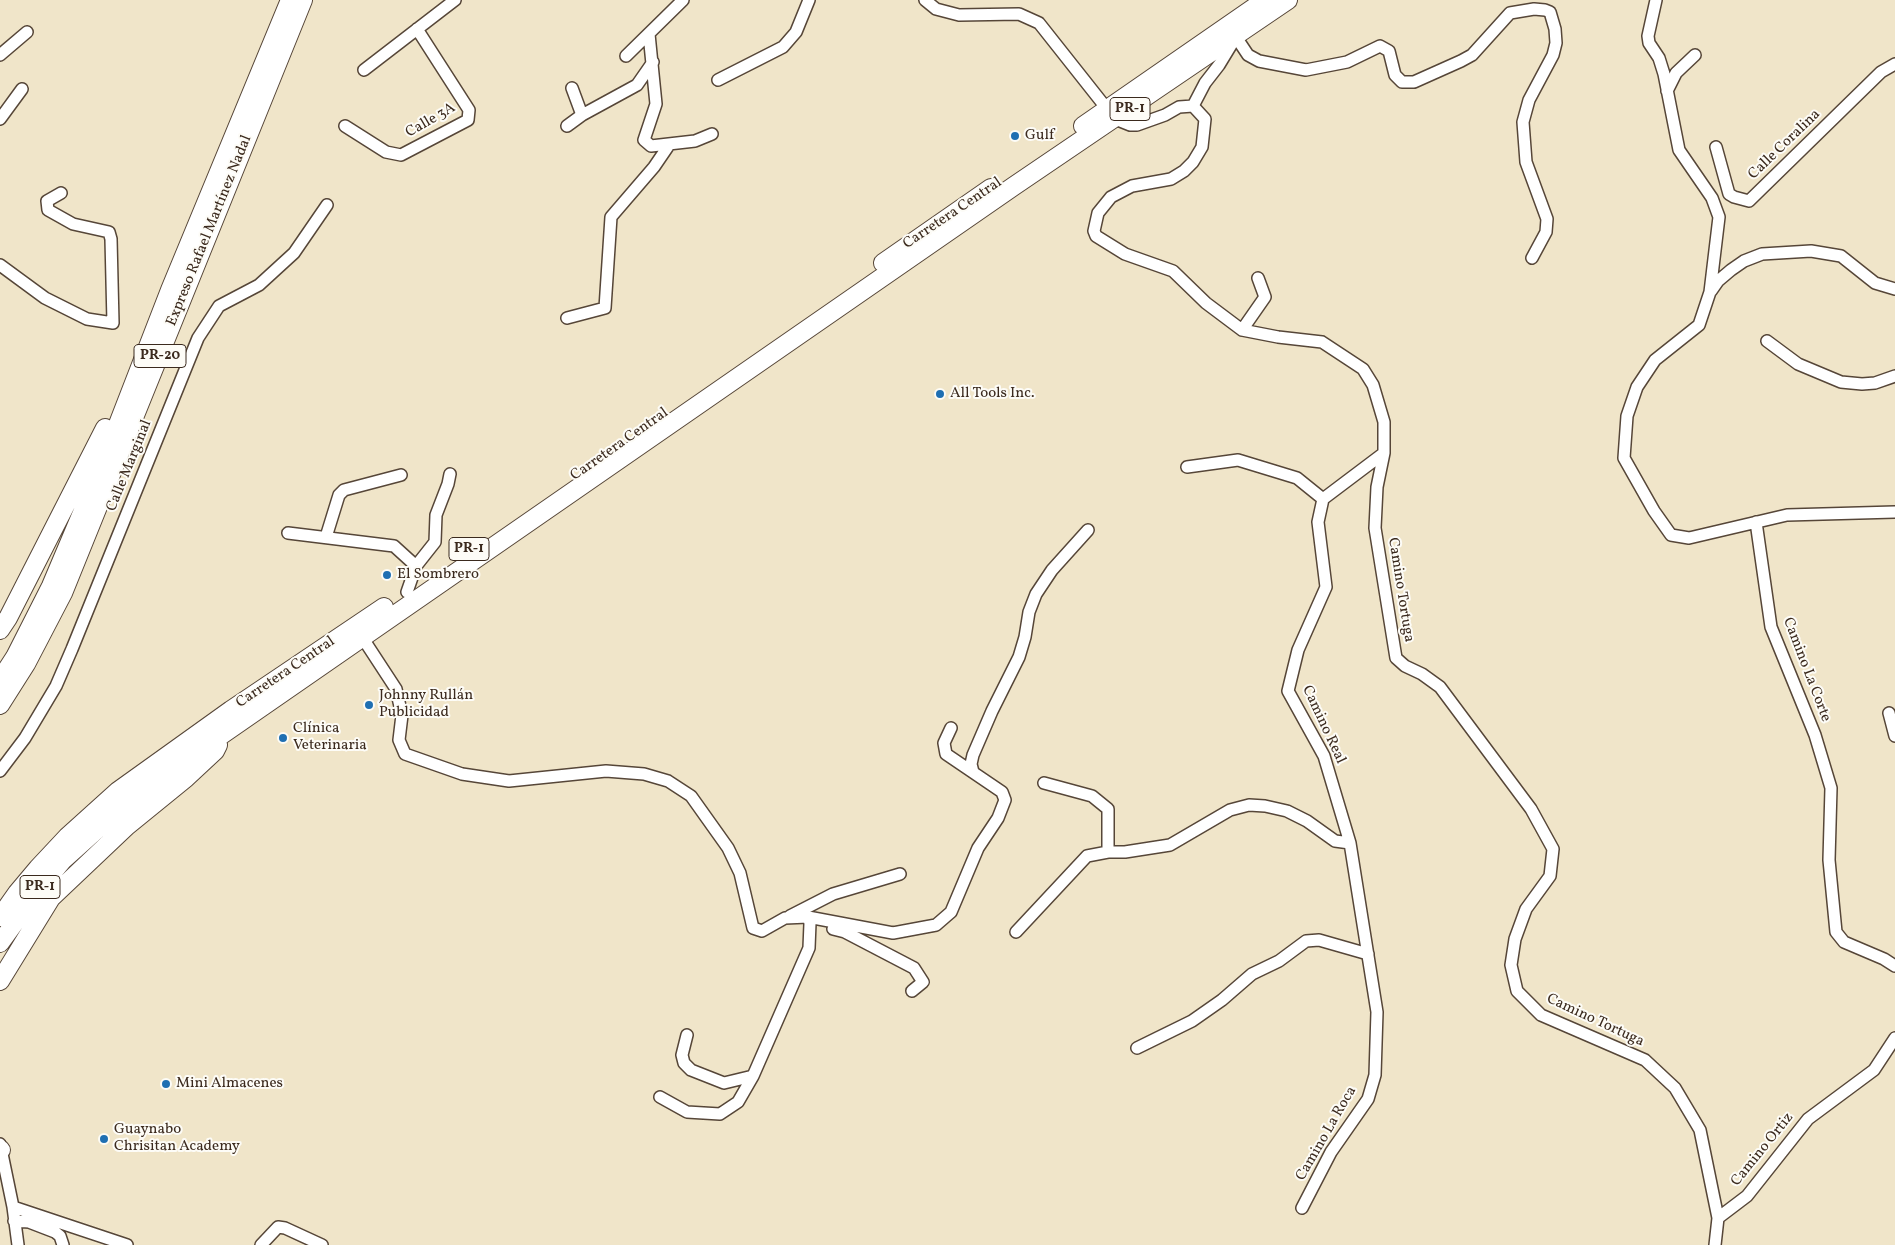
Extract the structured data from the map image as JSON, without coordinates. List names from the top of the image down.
{
  "streets": {
    "highway": [
      "PR-1",
      "Carretera Central",
      "Expreso Rafael Martínez Nadal",
      "PR-20"
    ],
    "street": [
      "Calle 3A",
      "Calle Coralina",
      "Calle Marginal",
      "Camino Tortuga",
      "Camino La Corte",
      "Camino Real",
      "Camino La Roca",
      "Camino Ortiz"
    ]
  },
  "crossings": [
    ["Camino Tortuga", "Camino Ortiz"],
    ["Camino Real", "Camino La Roca"]
  ],
  "places": [
    "Gulf",
    "All Tools Inc.",
    "El Sombrero",
    "Johnny Rullán Publicidad",
    "Clínica Veterinaria",
    "Mini Almacenes",
    "Guaynabo Chrisitan Academy"
  ]
}
